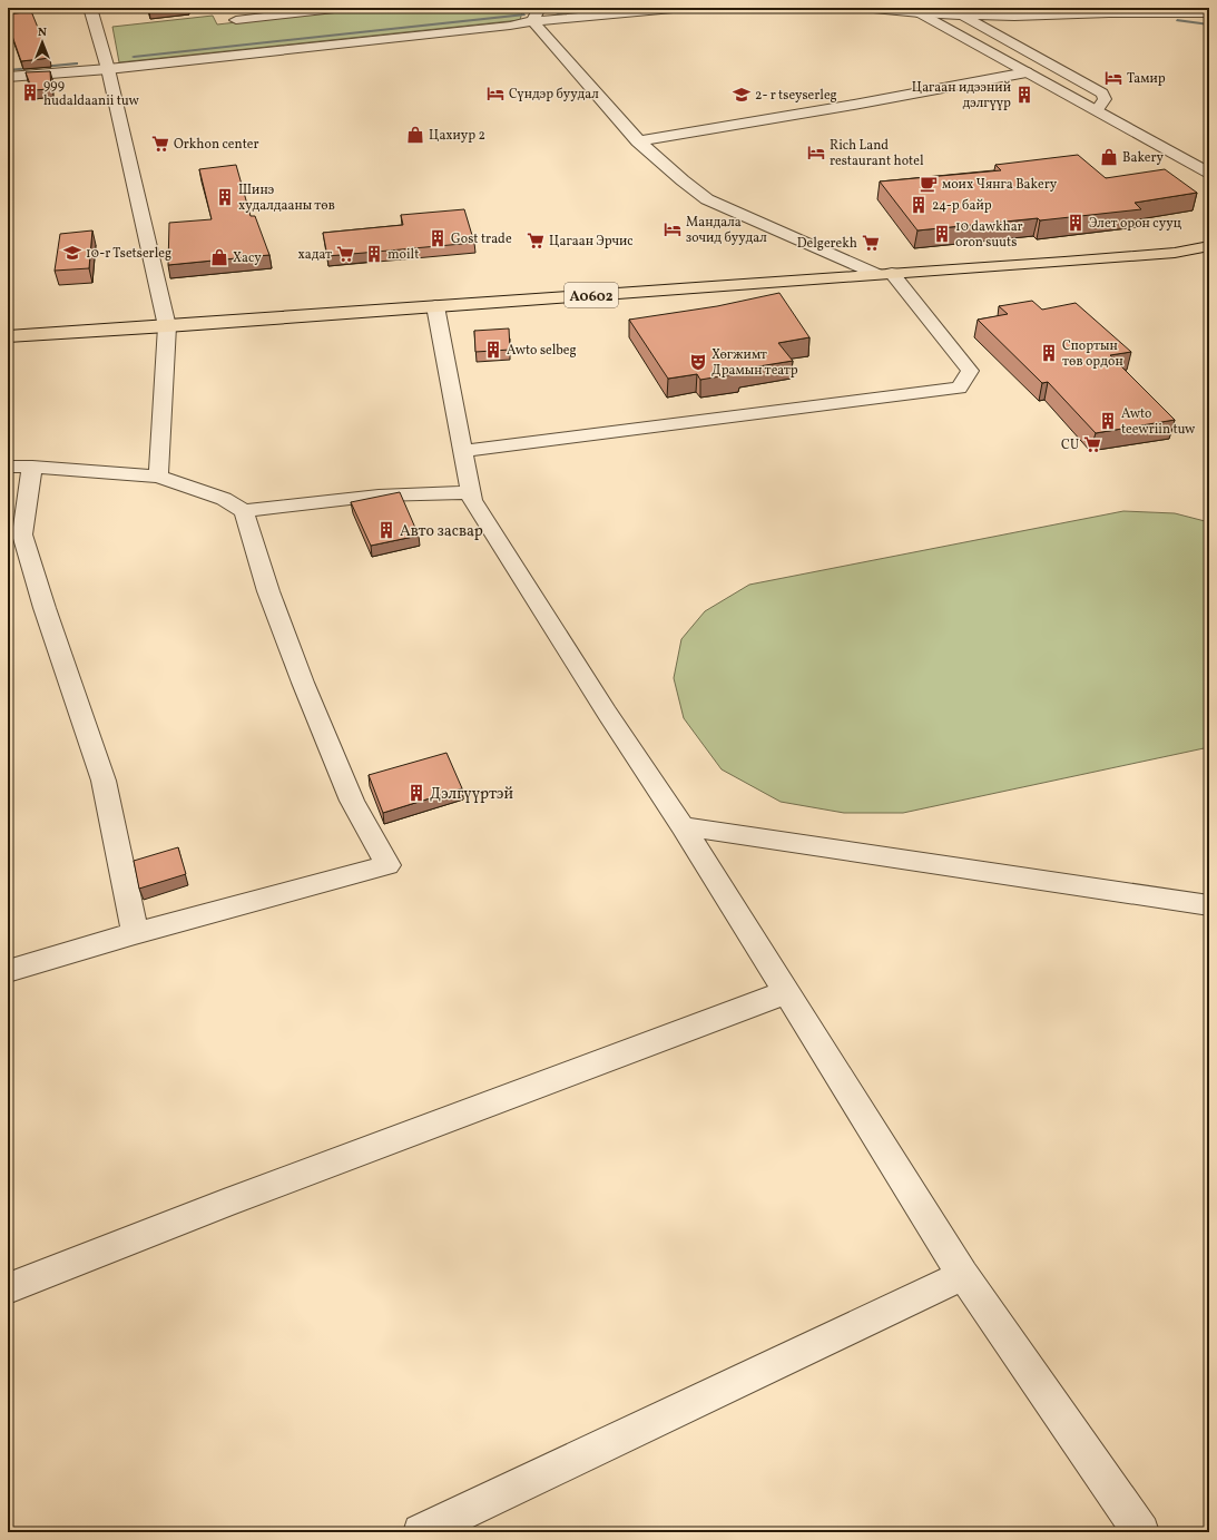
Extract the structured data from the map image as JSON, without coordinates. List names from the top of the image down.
{
  "streets": {
    "highway": ["A0602"]
  },
  "places": {
    "hotel": [
      "Тамир",
      "Сүндэр буудал",
      "Rich Land restaurant hotel",
      "Мандала зочид буудал"
    ],
    "building": [
      "999 hudaldaanii tuw",
      "Цагаан идээний дэлгүүр",
      "Шинэ худалдааны төв",
      "24-р байр",
      "Элет орон сууц",
      "10 dawkhar oron suuts",
      "Gost trade",
      "moilt",
      "Awto selbeg",
      "Спортын төв ордон",
      "Awto teewriin tuw",
      "Авто засвар",
      "Дэлгүүртэй"
    ],
    "school or university": ["2- r tseyserleg", "10-r Tsetserleg"],
    "shop": ["Цахиур 2", "Bakery", "Хасу"],
    "supermarket": [
      "Orkhon center",
      "Цагаан Эрчис",
      "Delgerekh",
      "хадат",
      "CU"
    ],
    "cafe": ["моих Чянга Bakery"],
    "theatre": ["Хөгжимт Драмын театр"]
  },
  "north": "top"
}
